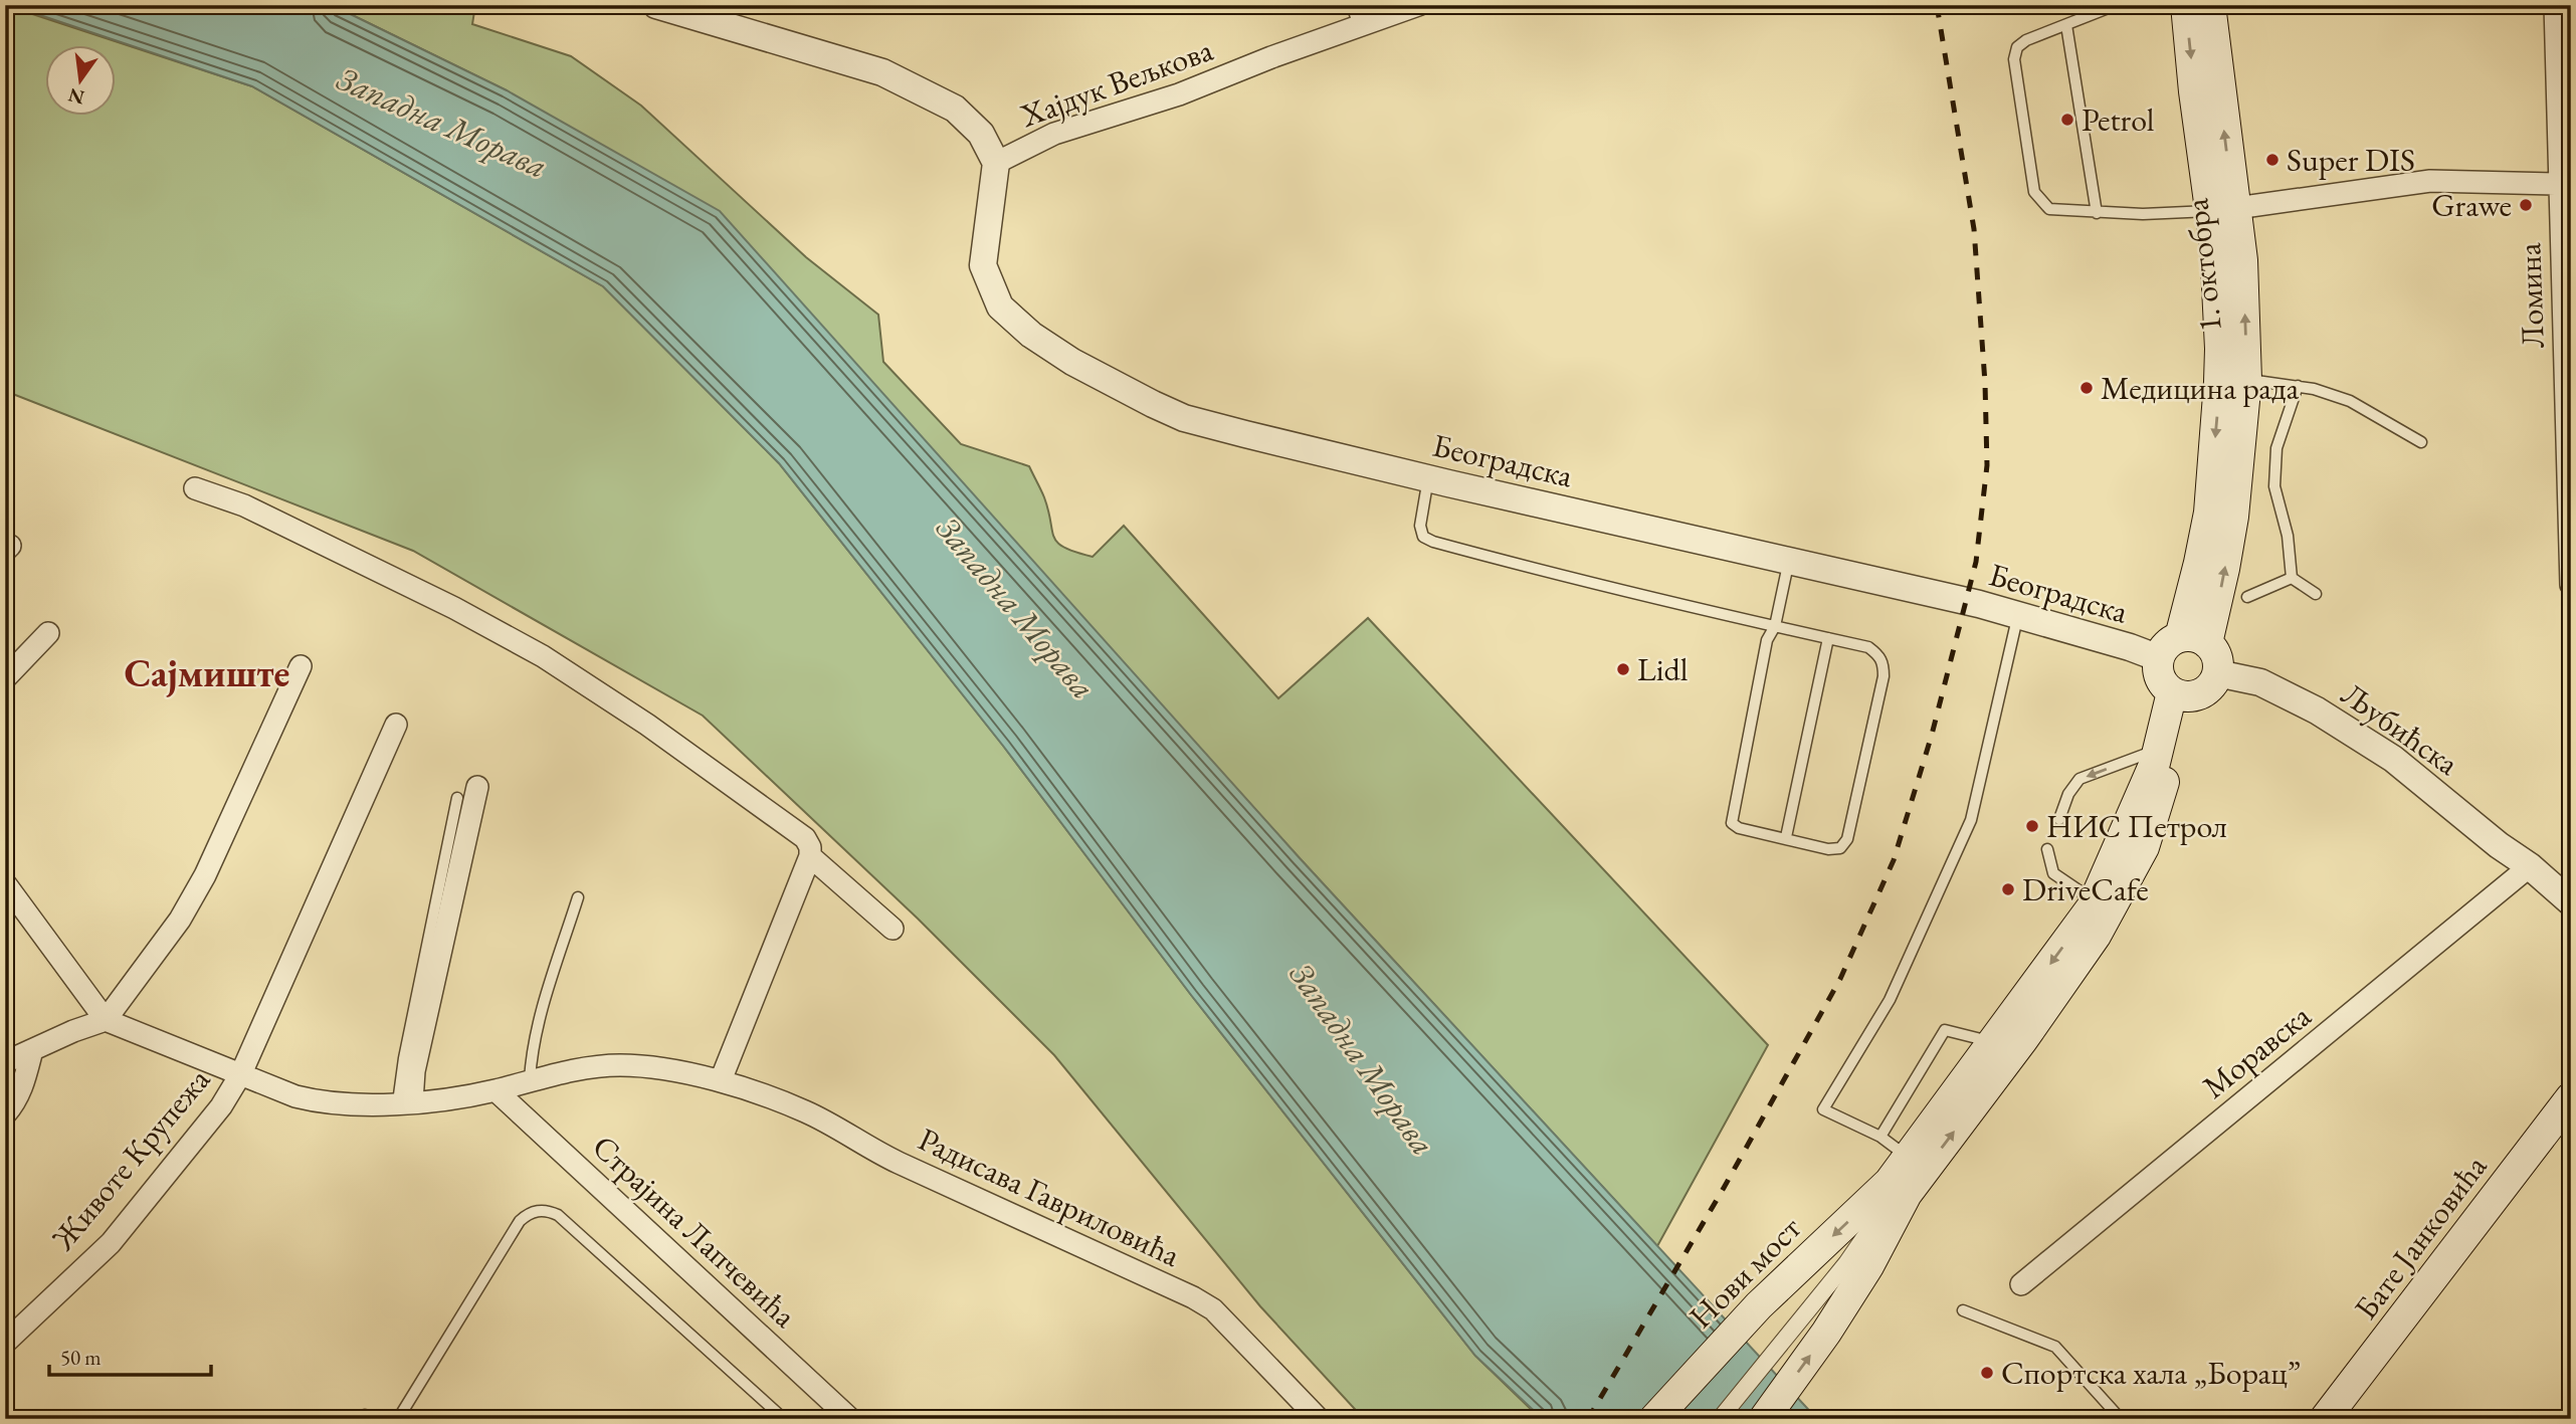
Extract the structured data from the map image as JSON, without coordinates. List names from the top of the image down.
{
  "streets": {
    "main road": ["1. октобра", "Бате Јанковића", "Нови мост"],
    "street": [
      "Хајдук Вељкова",
      "Ломина",
      "Београдска",
      "Љубићска",
      "Моравска",
      "Животе Крупежа",
      "Радисава Гавриловића",
      "Страјина Лапчевића"
    ]
  },
  "crossings": [
    ["Хајдук Вељкова", "Београдска"],
    ["1. октобра", "Београдска"],
    ["1. октобра", "Љубићска"],
    ["Београдска", "Љубићска"],
    ["Љубићска", "Моравска"],
    ["Животе Крупежа", "Радисава Гавриловића"],
    ["Радисава Гавриловића", "Страјина Лапчевића"]
  ],
  "districts": ["Сајмиште"],
  "water": ["Западна Морава"],
  "places": [
    "Petrol",
    "Super DIS",
    "Grawe",
    "Медицина рада",
    "Lidl",
    "НИС Петрол",
    "DriveCafe",
    "Спортска хала „Борац”"
  ],
  "scale_bar": "50 m",
  "north": "bottom"
}
